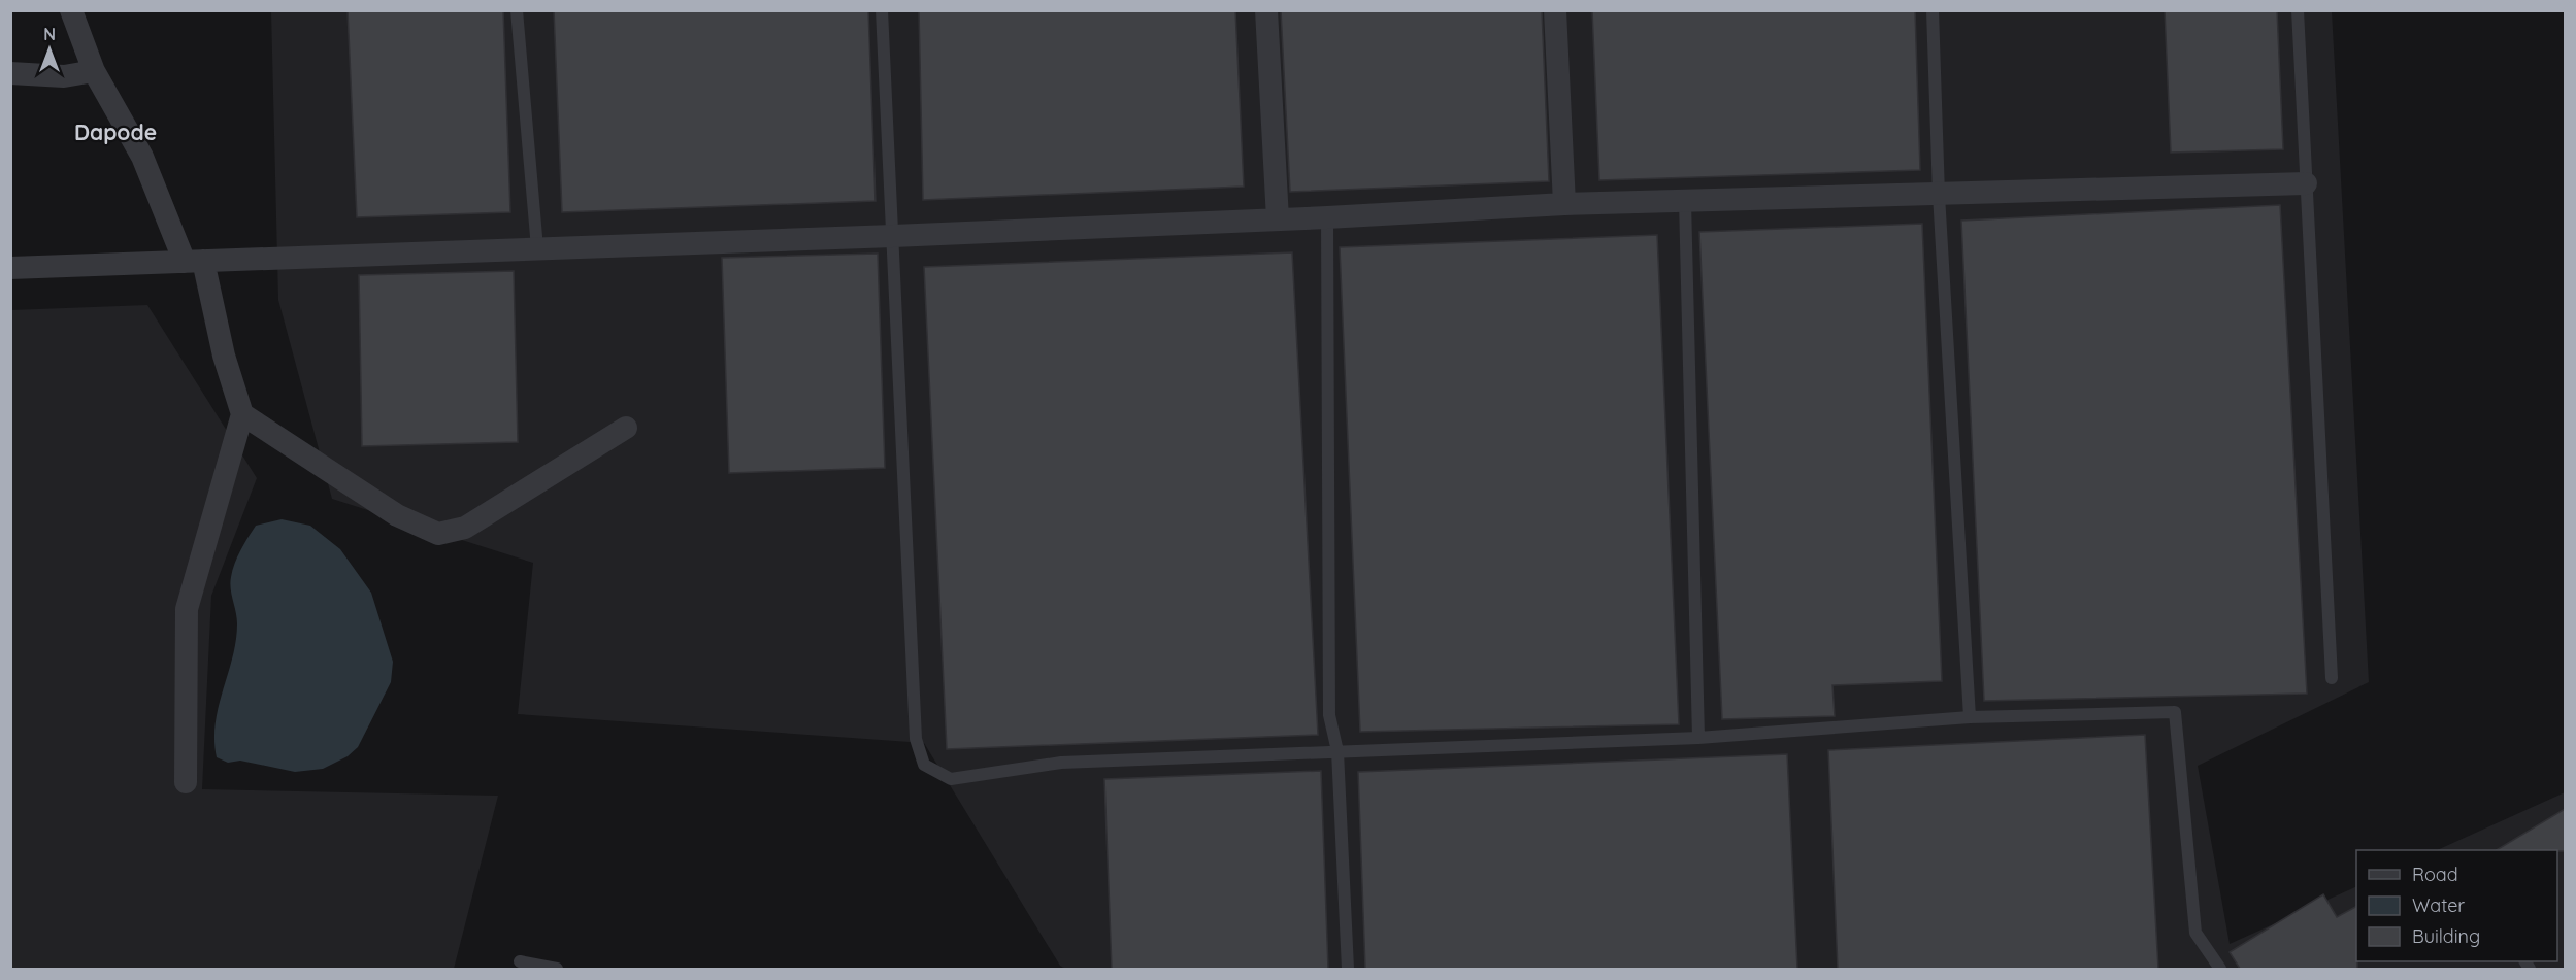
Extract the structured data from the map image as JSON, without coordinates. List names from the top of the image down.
{
  "districts": ["Dapode"],
  "legend": ["Road", "Water", "Building"],
  "north": "top"
}
